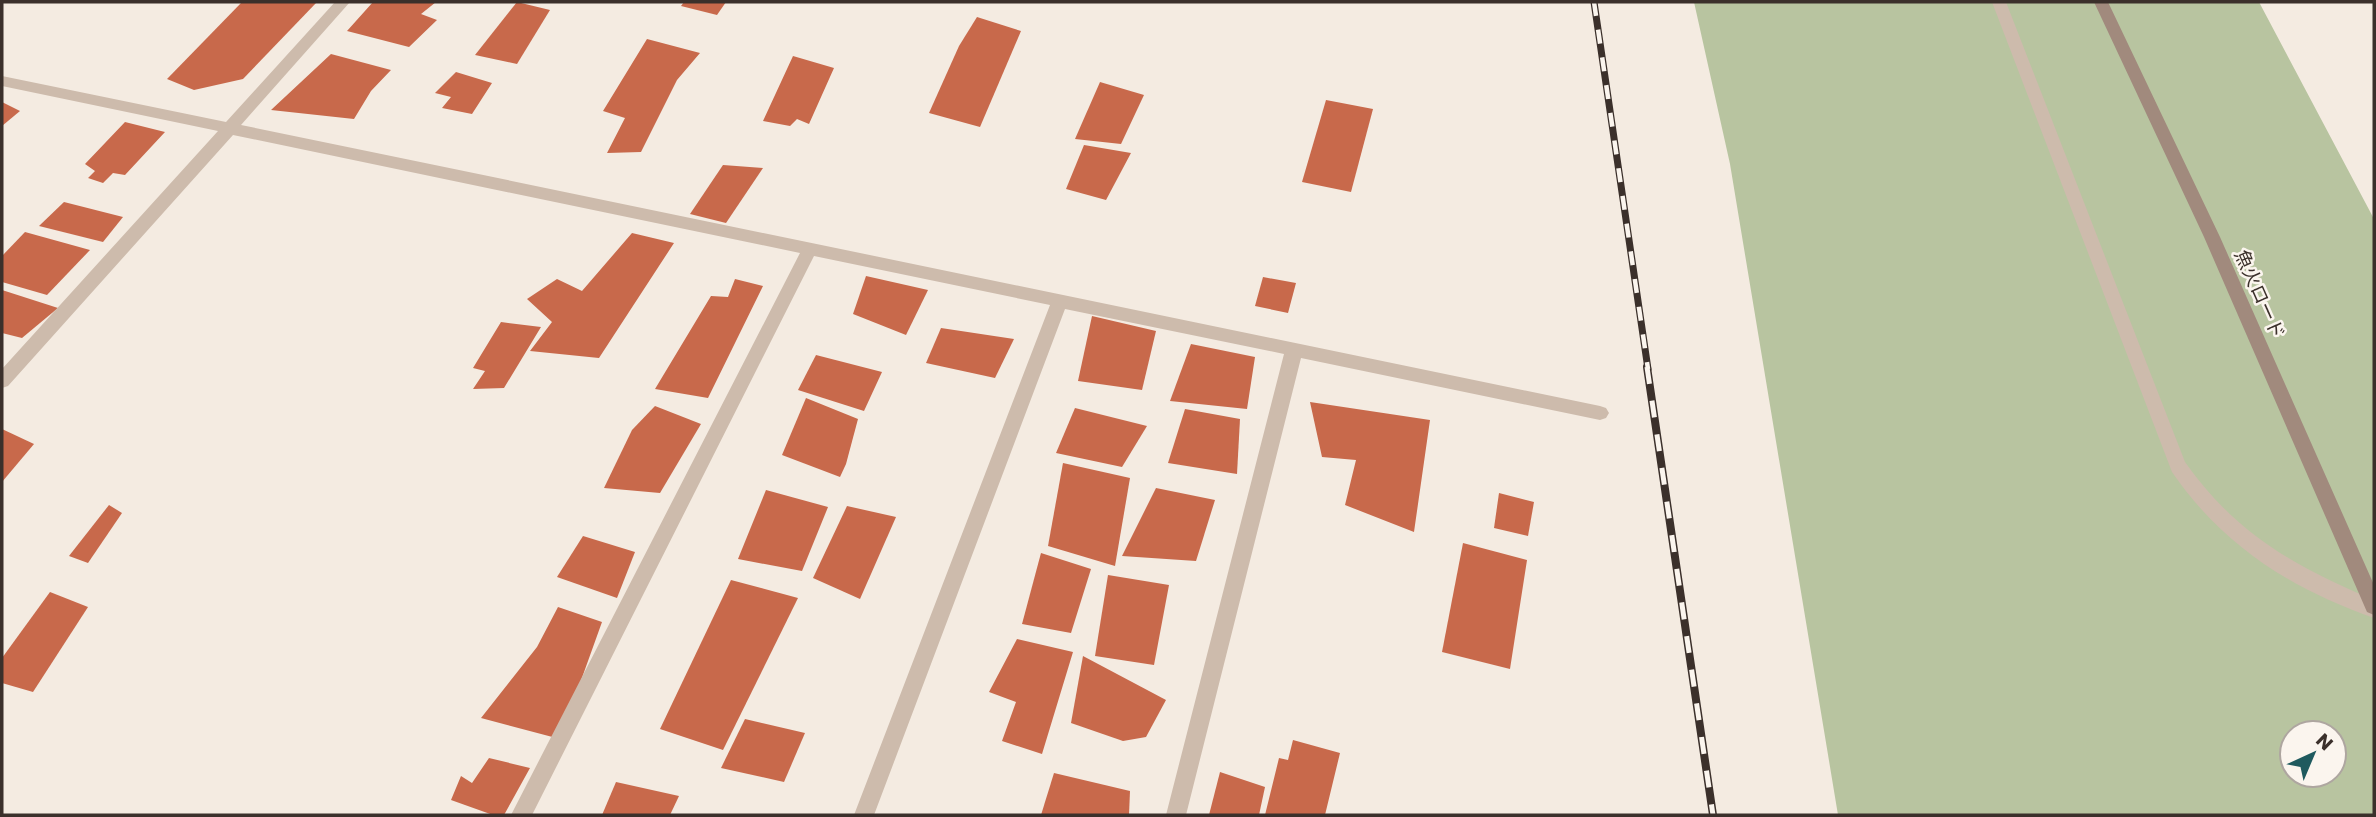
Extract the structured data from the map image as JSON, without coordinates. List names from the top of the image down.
{
  "streets": {
    "street": ["魚火ロード"]
  },
  "north": "top right"
}
